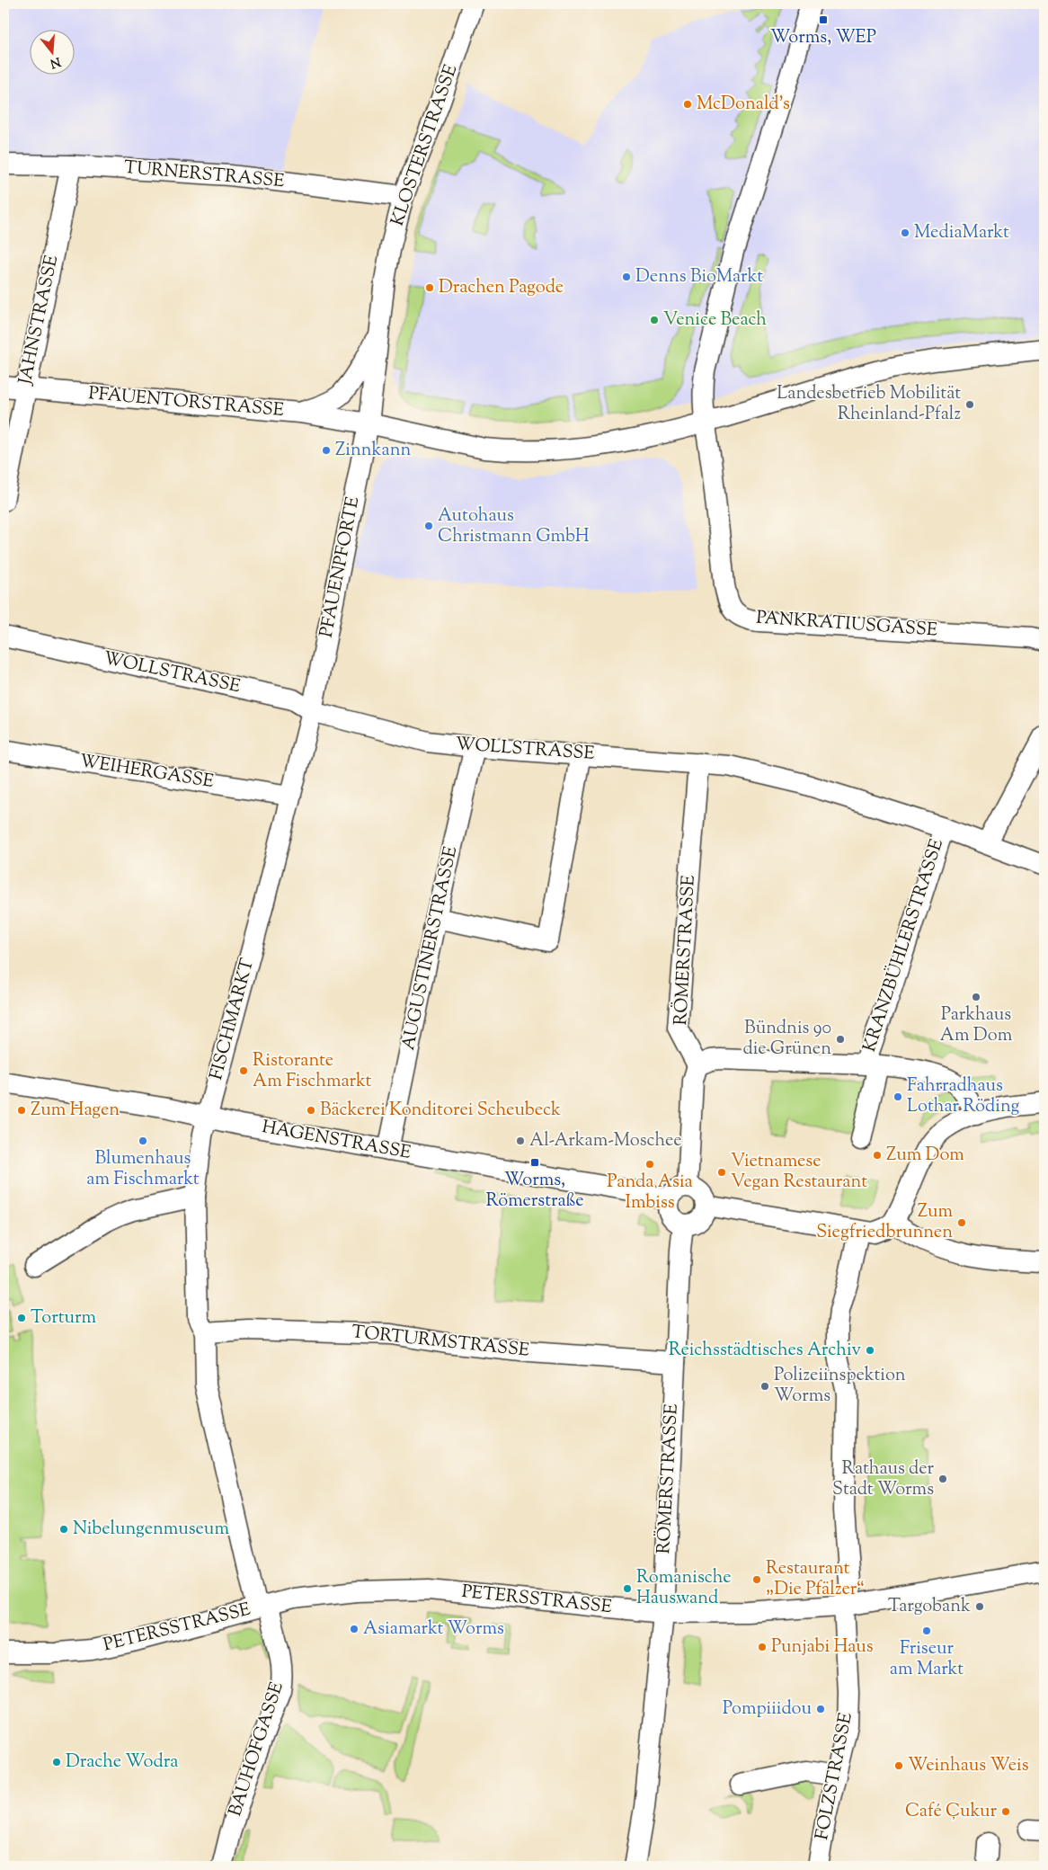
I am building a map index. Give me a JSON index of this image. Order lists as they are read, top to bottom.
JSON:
{
  "streets": {
    "street": [
      "KLOSTERSTRASSE",
      "TURNERSTRASSE",
      "JAHNSTRASSE",
      "PFAUENTORSTRASSE",
      "PFAUENPFORTE",
      "PANKRATIUSGASSE",
      "WOLLSTRASSE",
      "WEIHERGASSE",
      "KRANZBÜHLERSTRASSE",
      "AUGUSTINERSTRASSE",
      "RÖMERSTRASSE",
      "FISCHMARKT",
      "HAGENSTRASSE",
      "TORTURMSTRASSE",
      "PETERSSTRASSE",
      "BAUHOFGASSE",
      "FOLZSTRASSE"
    ]
  },
  "crossings": [
    ["KLOSTERSTRASSE", "TURNERSTRASSE"],
    ["KLOSTERSTRASSE", "PFAUENTORSTRASSE"],
    ["KLOSTERSTRASSE", "PFAUENPFORTE"],
    ["TURNERSTRASSE", "JAHNSTRASSE"],
    ["JAHNSTRASSE", "PFAUENTORSTRASSE"],
    ["PFAUENTORSTRASSE", "PFAUENPFORTE"],
    ["PFAUENTORSTRASSE", "PANKRATIUSGASSE"],
    ["PFAUENPFORTE", "WOLLSTRASSE"],
    ["PFAUENPFORTE", "FISCHMARKT"],
    ["WOLLSTRASSE", "KRANZBÜHLERSTRASSE"],
    ["WOLLSTRASSE", "AUGUSTINERSTRASSE"],
    ["WOLLSTRASSE", "RÖMERSTRASSE"],
    ["WOLLSTRASSE", "FISCHMARKT"],
    ["WEIHERGASSE", "FISCHMARKT"],
    ["AUGUSTINERSTRASSE", "HAGENSTRASSE"],
    ["RÖMERSTRASSE", "HAGENSTRASSE"],
    ["RÖMERSTRASSE", "TORTURMSTRASSE"],
    ["RÖMERSTRASSE", "PETERSSTRASSE"],
    ["FISCHMARKT", "HAGENSTRASSE"],
    ["FISCHMARKT", "TORTURMSTRASSE"],
    ["FISCHMARKT", "BAUHOFGASSE"],
    ["TORTURMSTRASSE", "BAUHOFGASSE"],
    ["PETERSSTRASSE", "BAUHOFGASSE"],
    ["PETERSSTRASSE", "FOLZSTRASSE"]
  ],
  "places": {
    "transit": ["Worms, WEP", "Worms, Römerstraße"],
    "other": [
      "McDonald's",
      "MediaMarkt",
      "Denns BioMarkt",
      "Drachen Pagode",
      "Venice Beach",
      "Landesbetrieb Mobilität Rheinland-Pfalz",
      "Zinnkann",
      "Autohaus Christmann GmbH",
      "Parkhaus Am Dom",
      "Bündnis 90 die Grünen",
      "Ristorante Am Fischmarkt",
      "Fahrradhaus Lothar Röding",
      "Zum Hagen",
      "Bäckerei Konditorei Scheubeck",
      "Blumenhaus am Fischmarkt",
      "Al-Arkam-Moschee",
      "Zum Dom",
      "Panda Asia Imbiss",
      "Vietnamese Vegan Restaurant",
      "Zum Siegfriedbrunnen",
      "Torturm",
      "Reichsstädtisches Archiv",
      "Polizeiinspektion Worms",
      "Rathaus der Stadt Worms",
      "Nibelungenmuseum",
      "Restaurant „Die Pfälzer“",
      "Romanische Hauswand",
      "Targobank",
      "Asiamarkt Worms",
      "Friseur am Markt",
      "Punjabi Haus",
      "Pompiiidou",
      "Drache Wodra",
      "Weinhaus Weis",
      "Café Çukur"
    ]
  },
  "north": "bottom"
}
